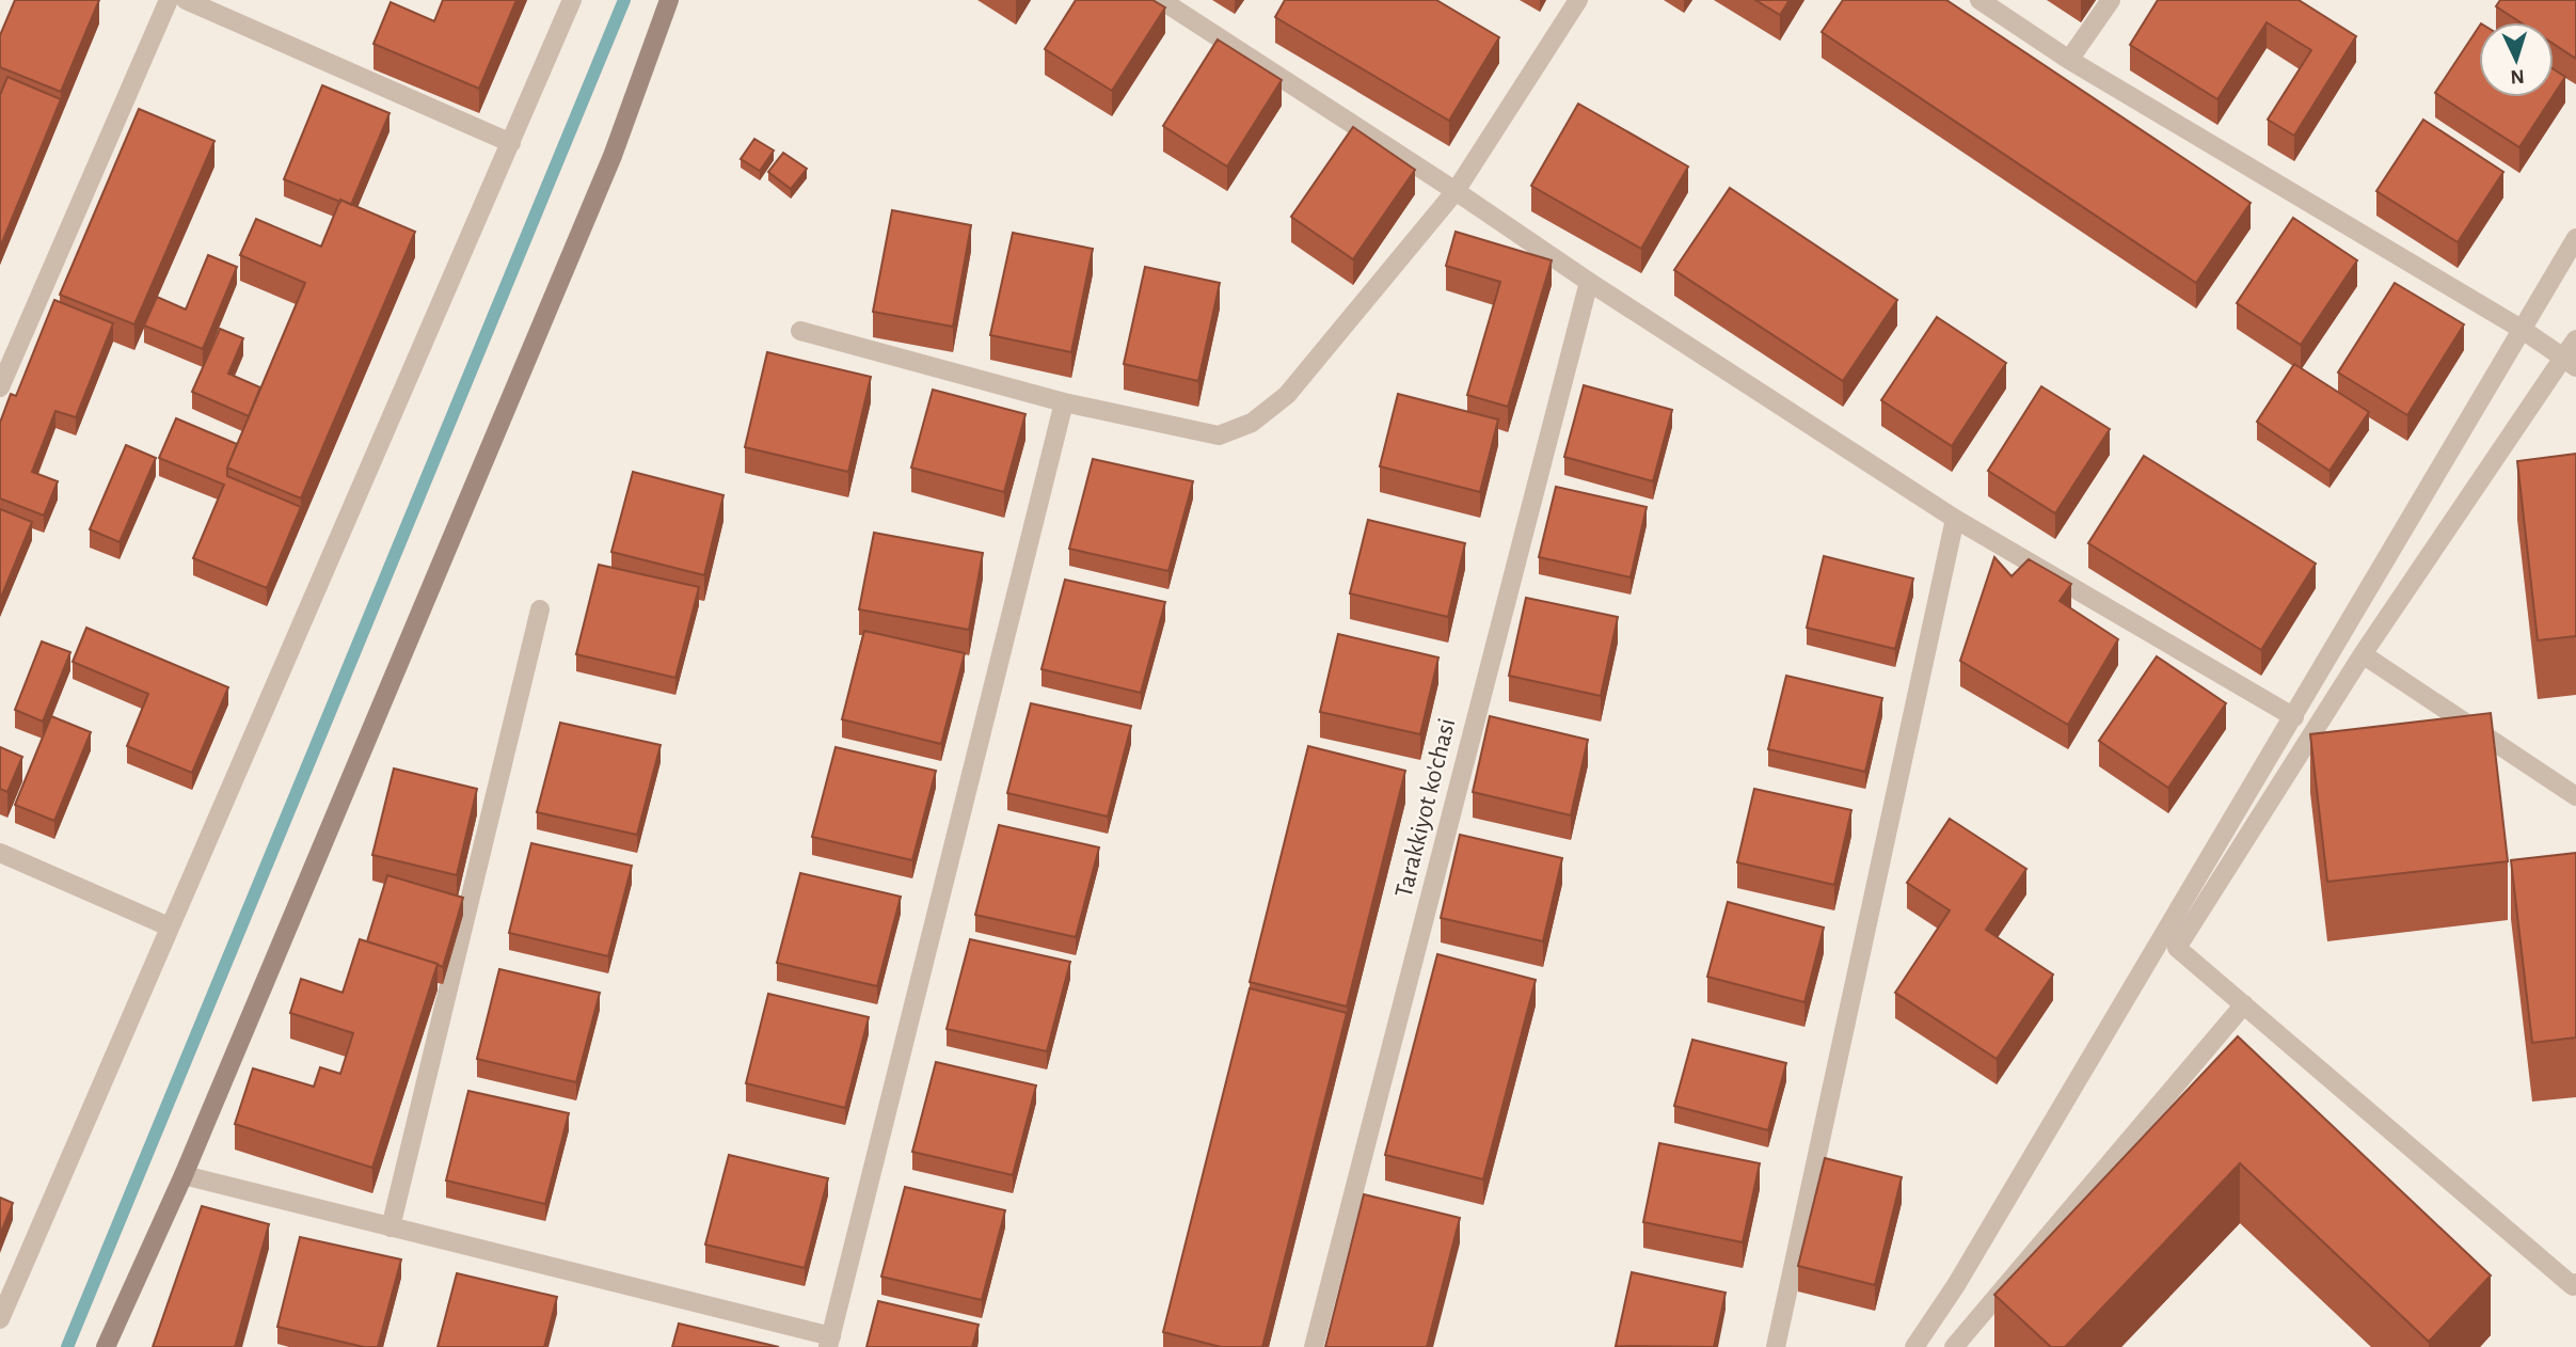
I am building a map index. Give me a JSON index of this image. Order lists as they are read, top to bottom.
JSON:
{
  "streets": {
    "street": ["Tarakkiyot ko'chasi"]
  },
  "north": "bottom"
}
